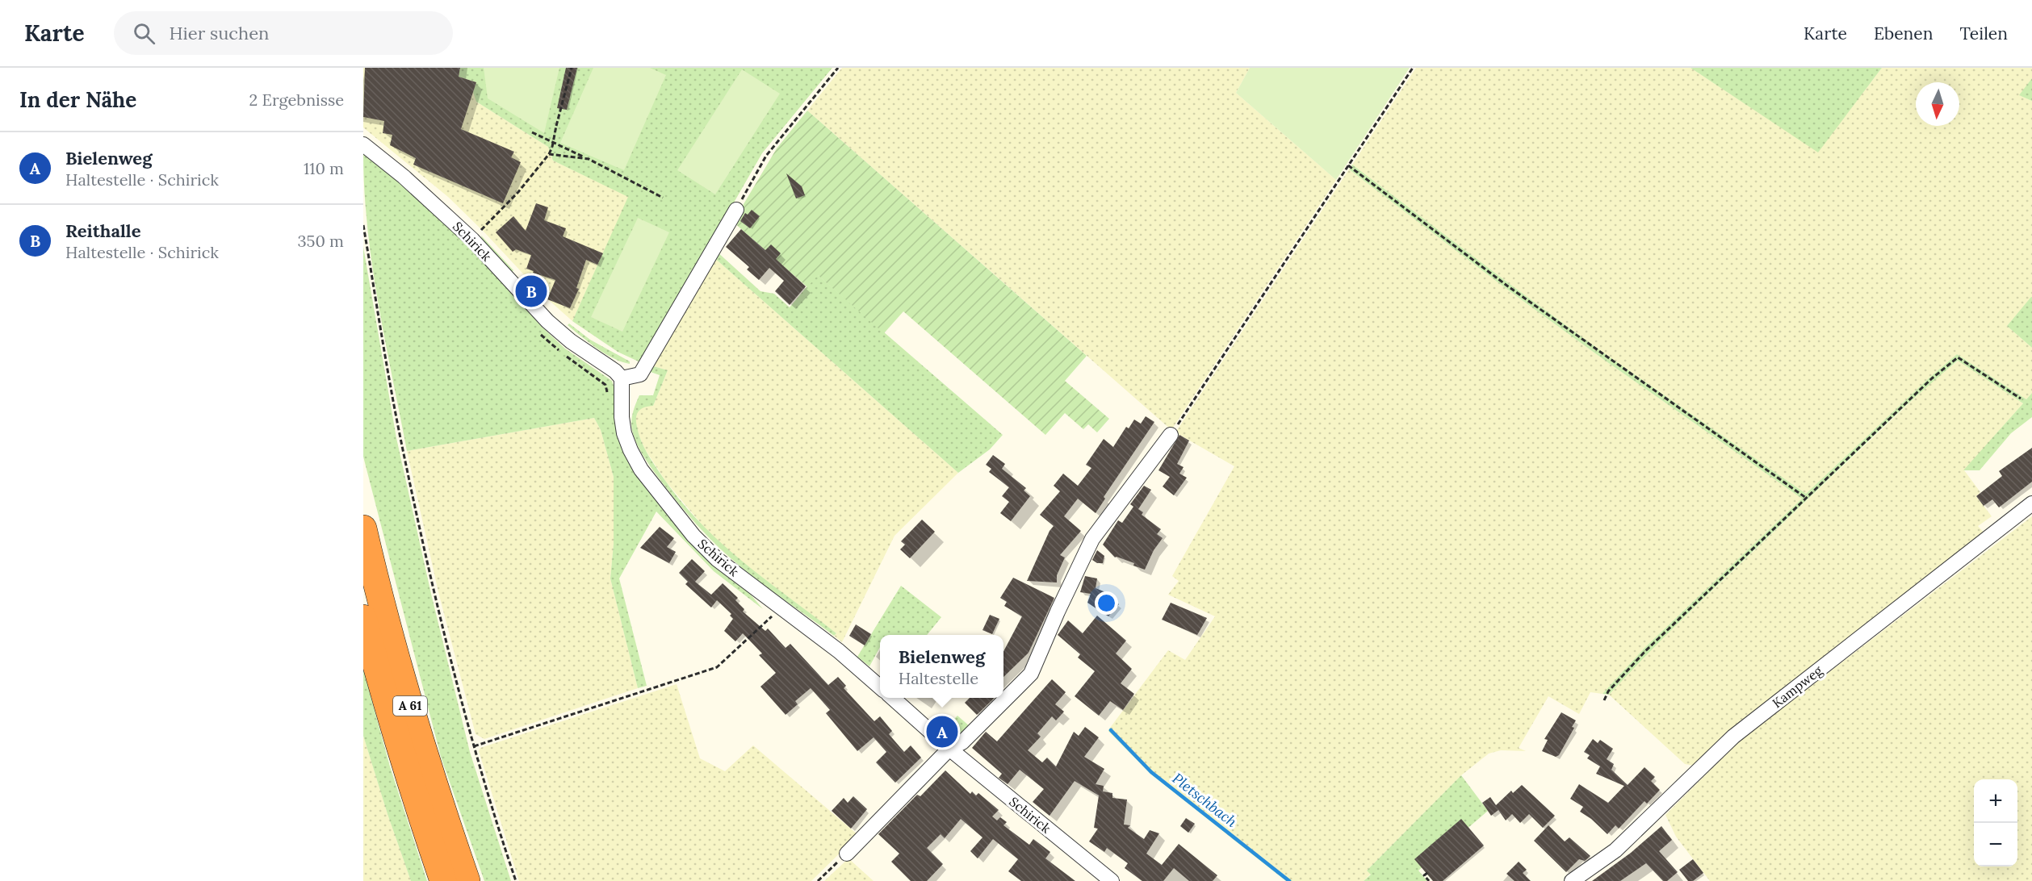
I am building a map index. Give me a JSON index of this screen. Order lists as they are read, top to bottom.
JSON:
{
  "streets": {
    "highway": ["A 61"],
    "street": ["Schirick", "Kampweg"]
  },
  "water": ["Pletschbach"],
  "north": "bottom",
  "page": {
    "header": "Karte",
    "search": "Hier suchen",
    "nav": ["Karte", "Ebenen", "Teilen"],
    "heading": ["In der Nähe", "2 Ergebnisse"],
    "list": [
      {
        "mark": "A",
        "name": "Bielenweg",
        "note": "Haltestelle · Schirick",
        "value": "110 m"
      },
      {
        "mark": "B",
        "name": "Reithalle",
        "note": "Haltestelle · Schirick",
        "value": "350 m"
      }
    ],
    "pins": ["B", "A"],
    "popup": ["Bielenweg", "Haltestelle"],
    "map_buttons": ["+", "−"]
  }
}
